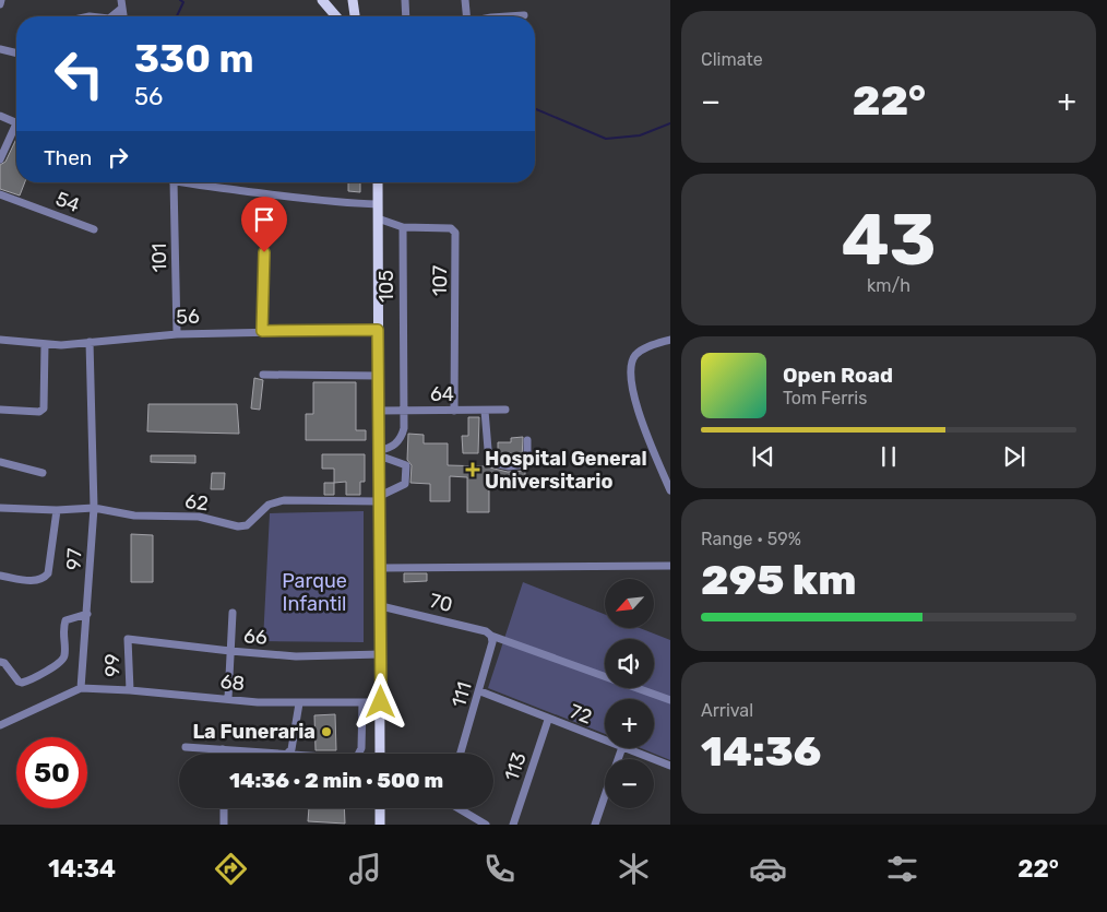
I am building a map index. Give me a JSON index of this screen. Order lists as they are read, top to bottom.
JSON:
{
  "streets": {
    "street": [
      "54",
      "101",
      "107",
      "105",
      "56",
      "64",
      "62",
      "97",
      "70",
      "66",
      "99",
      "68",
      "111",
      "72",
      "113"
    ]
  },
  "crossings": [
    ["101", "56"],
    ["107", "105"],
    ["107", "64"],
    ["105", "64"],
    ["56", "97"],
    ["62", "97"],
    ["97", "68"],
    ["70", "111"],
    ["66", "99"],
    ["99", "68"],
    ["111", "72"],
    ["72", "113"]
  ],
  "parks": ["Parque Infantil"],
  "places": {
    "health": ["Hospital General Universitario"],
    "other": ["La Funeraria"]
  },
  "north": "bottom left",
  "page": {
    "tile": [
      "Climate",
      ["43", "km/h"],
      ["Range · 59%", "295 km"],
      ["Arrival", "14:36"]
    ],
    "turn": ["330 m", "56"],
    "heat": ["−", "22°", "+"],
    "then": "Then",
    "song": ["Open Road", "Tom Ferris"],
    "map_buttons": ["+", "−"],
    "limit": "50",
    "trip": "14:36 · 2 min · 500 m",
    "tabs": ["14:34", "22°"]
  }
}
